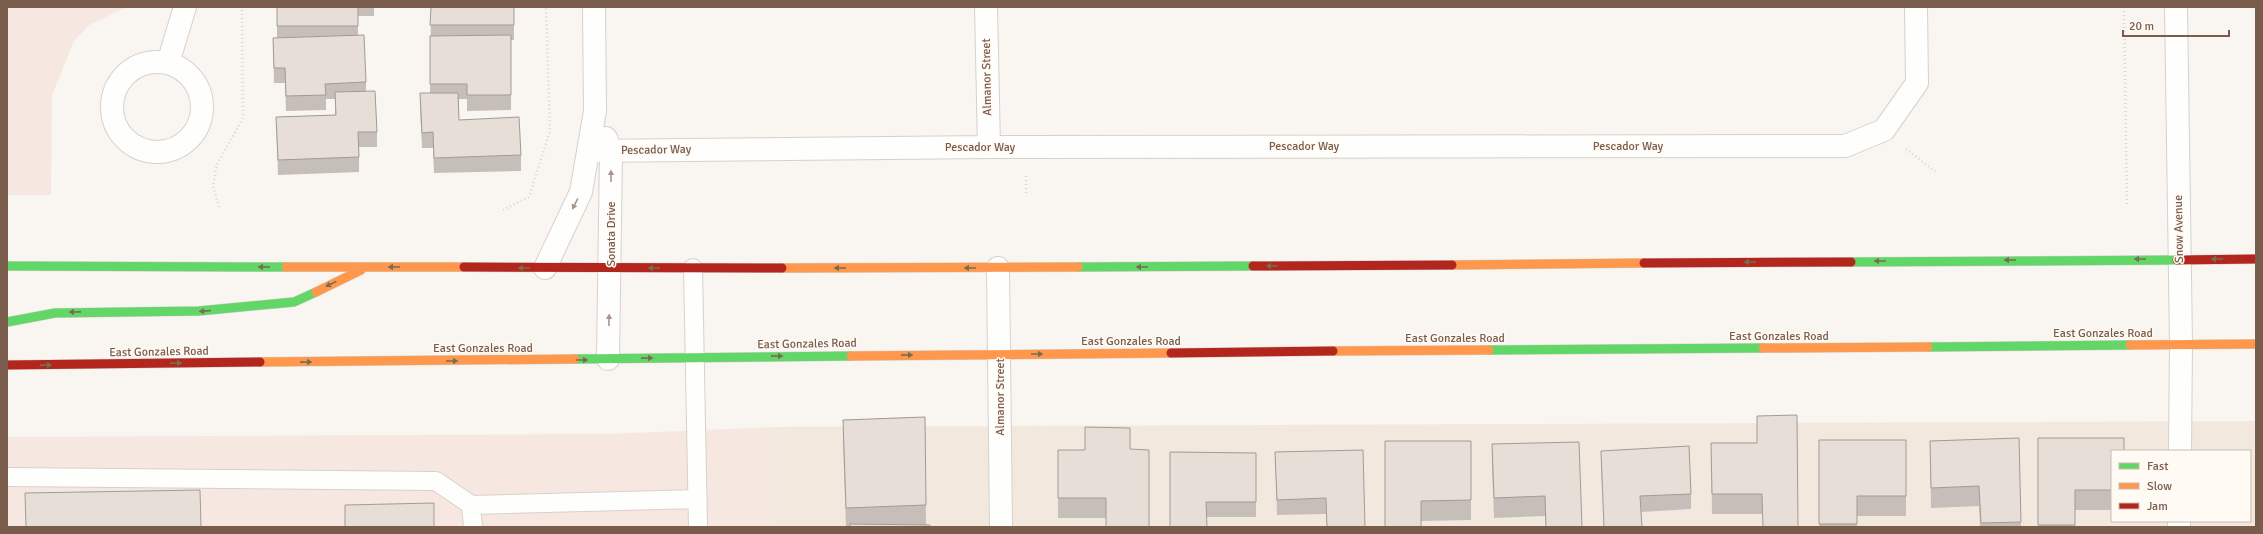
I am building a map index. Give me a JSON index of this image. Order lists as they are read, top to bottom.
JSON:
{
  "streets": {
    "main road": ["East Gonzales Road"],
    "street": [
      "Almanor Street",
      "Pescador Way",
      "Snow Avenue",
      "Sonata Drive"
    ]
  },
  "crossings": [
    ["Almanor Street", "Pescador Way"],
    ["Almanor Street", "East Gonzales Road"],
    ["Pescador Way", "Sonata Drive"],
    ["Snow Avenue", "East Gonzales Road"],
    ["Sonata Drive", "East Gonzales Road"]
  ],
  "one_way": ["East Gonzales Road"],
  "legend": ["Fast", "Slow", "Jam"],
  "scale_bar": "20 m"
}
